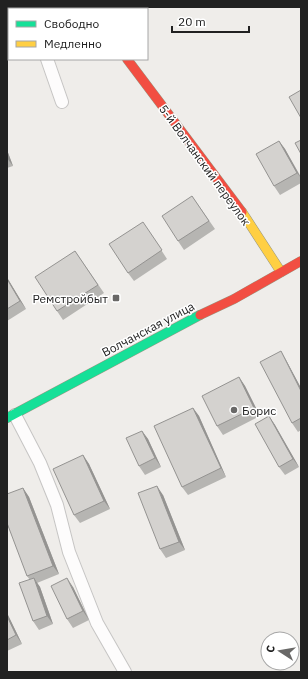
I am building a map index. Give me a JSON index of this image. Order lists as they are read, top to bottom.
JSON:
{
  "streets": {
    "main road": ["5-й Волчанский переулок", "Волчанская улица"]
  },
  "crossings": [
    ["5-й Волчанский переулок", "Волчанская улица"]
  ],
  "places": {
    "transit": ["Ремстройбыт"],
    "other": ["Борис"]
  },
  "legend": ["Свободно", "Медленно"],
  "scale_bar": "20 m",
  "north": "left"
}
